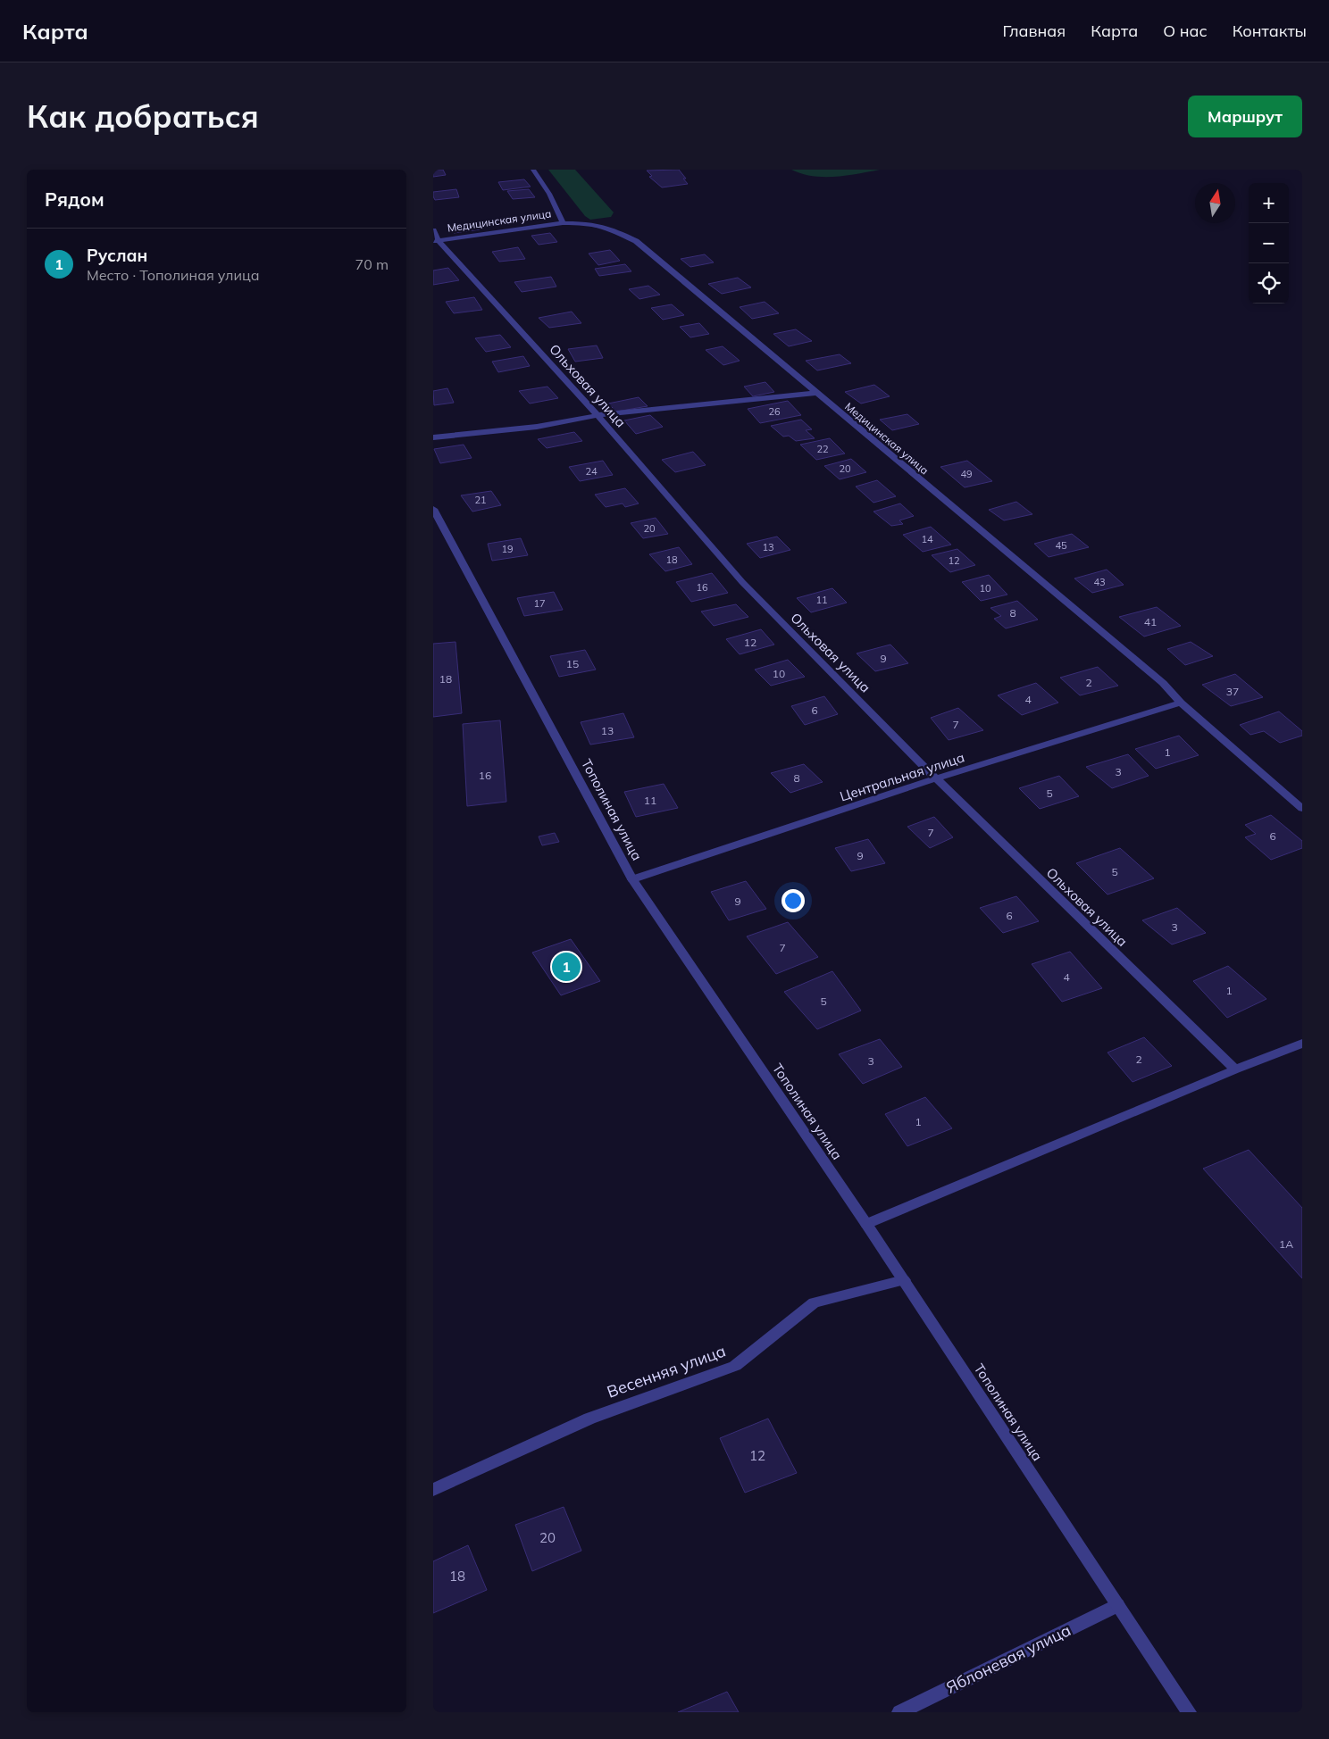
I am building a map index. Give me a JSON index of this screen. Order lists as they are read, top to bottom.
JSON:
{
  "streets": {
    "street": [
      "Медицинская улица",
      "Ольховая улица",
      "Центральная улица",
      "Тополиная улица",
      "Весенняя улица",
      "Яблоневая улица"
    ]
  },
  "crossings": [
    ["Медицинская улица", "Ольховая улица"],
    ["Медицинская улица", "Центральная улица"],
    ["Ольховая улица", "Центральная улица"],
    ["Центральная улица", "Тополиная улица"],
    ["Тополиная улица", "Весенняя улица"],
    ["Тополиная улица", "Яблоневая улица"]
  ],
  "house_numbers": [
    "26",
    "22",
    "20",
    "24",
    "49",
    "21",
    "20",
    "14",
    "45",
    "13",
    "19",
    "18",
    "12",
    "43",
    "16",
    "10",
    "11",
    "17",
    "8",
    "41",
    "12",
    "9",
    "15",
    "10",
    "18",
    "2",
    "37",
    "4",
    "6",
    "7",
    "13",
    "1",
    "3",
    "16",
    "8",
    "5",
    "11",
    "7",
    "6",
    "9",
    "5",
    "9",
    "6",
    "3",
    "7",
    "4",
    "1",
    "5",
    "2",
    "3",
    "1",
    "1А",
    "12",
    "20",
    "18"
  ],
  "north": "top",
  "page": {
    "header": "Карта",
    "nav": [
      "Главная",
      "Карта",
      "О нас",
      "Контакты"
    ],
    "buttons": "Маршрут",
    "title": "Как добраться",
    "heading": "Рядом",
    "map_buttons": ["+", "−"],
    "list": [
      {
        "mark": "1",
        "name": "Руслан",
        "note": "Место · Тополиная улица",
        "value": "70 m"
      }
    ],
    "pins": "1"
  }
}
